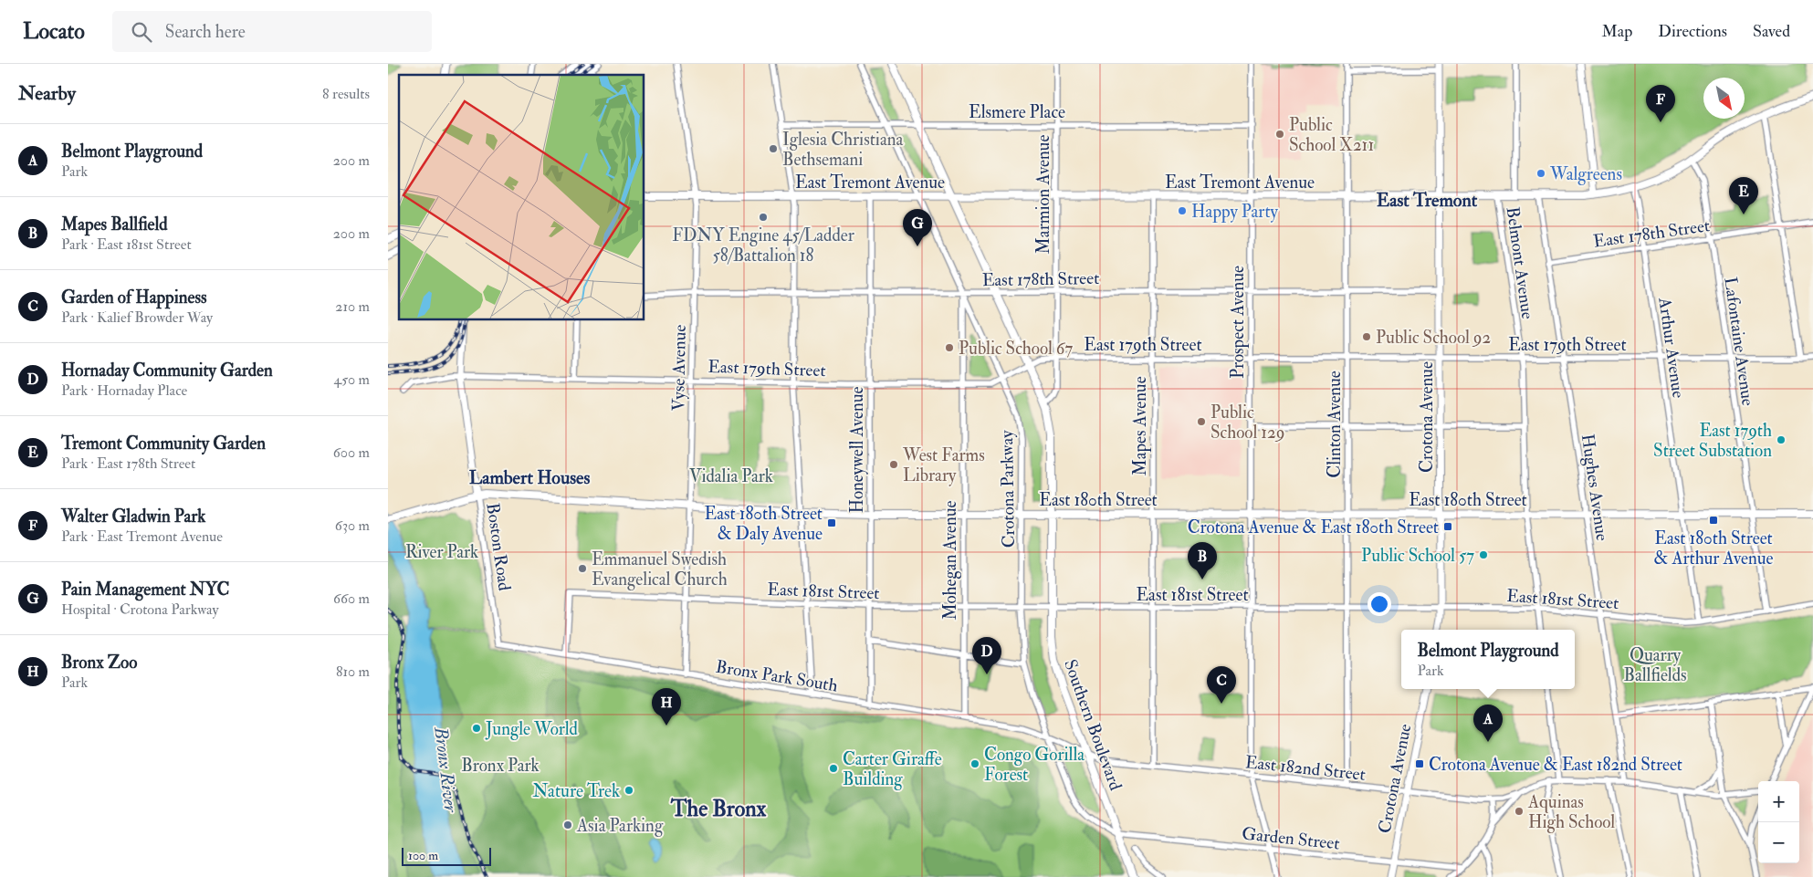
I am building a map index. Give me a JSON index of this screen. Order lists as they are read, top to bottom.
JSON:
{
  "streets": {
    "main road": ["East Tremont Avenue", "East 180th Street", "Southern Boulevard"],
    "street": [
      "Elsmere Place",
      "Marmion Avenue",
      "East 178th Street",
      "Belmont Avenue",
      "Prospect Avenue",
      "Lafontaine Avenue",
      "East 179th Street",
      "Arthur Avenue",
      "Vyse Avenue",
      "Crotona Avenue",
      "Clinton Avenue",
      "Mapes Avenue",
      "Honeywell Avenue",
      "Hughes Avenue",
      "Crotona Parkway",
      "Boston Road",
      "Mohegan Avenue",
      "East 181st Street",
      "Bronx Park South",
      "East 182nd Street",
      "Garden Street"
    ]
  },
  "crossings": [
    ["Elsmere Place", "Marmion Avenue"],
    ["Elsmere Place", "Prospect Avenue"],
    ["Elsmere Place", "Crotona Parkway"],
    ["Elsmere Place", "Southern Boulevard"],
    ["East Tremont Avenue", "Marmion Avenue"],
    ["East Tremont Avenue", "Belmont Avenue"],
    ["East Tremont Avenue", "Prospect Avenue"],
    ["East Tremont Avenue", "Lafontaine Avenue"],
    ["East Tremont Avenue", "Arthur Avenue"],
    ["East Tremont Avenue", "Vyse Avenue"],
    ["East Tremont Avenue", "Crotona Avenue"],
    ["East Tremont Avenue", "Clinton Avenue"],
    ["East Tremont Avenue", "Mapes Avenue"],
    ["East Tremont Avenue", "Honeywell Avenue"],
    ["East Tremont Avenue", "Hughes Avenue"],
    ["East Tremont Avenue", "Crotona Parkway"],
    ["East Tremont Avenue", "Southern Boulevard"],
    ["Marmion Avenue", "East 178th Street"],
    ["Marmion Avenue", "East 179th Street"],
    ["Marmion Avenue", "Southern Boulevard"],
    ["East 178th Street", "Prospect Avenue"],
    ["East 178th Street", "Lafontaine Avenue"],
    ["East 178th Street", "Arthur Avenue"],
    ["East 178th Street", "Vyse Avenue"],
    ["East 178th Street", "Crotona Avenue"],
    ["East 178th Street", "Clinton Avenue"],
    ["East 178th Street", "Mapes Avenue"],
    ["East 178th Street", "Honeywell Avenue"],
    ["East 178th Street", "Hughes Avenue"],
    ["East 178th Street", "Crotona Parkway"],
    ["East 178th Street", "Mohegan Avenue"],
    ["East 178th Street", "Southern Boulevard"],
    ["Belmont Avenue", "East 179th Street"],
    ["Belmont Avenue", "East 180th Street"],
    ["Belmont Avenue", "East 181st Street"],
    ["Prospect Avenue", "East 179th Street"],
    ["Prospect Avenue", "East 180th Street"],
    ["Prospect Avenue", "East 181st Street"],
    ["Prospect Avenue", "East 182nd Street"],
    ["Lafontaine Avenue", "East 179th Street"],
    ["Lafontaine Avenue", "East 180th Street"],
    ["Lafontaine Avenue", "East 181st Street"],
    ["East 179th Street", "Arthur Avenue"],
    ["East 179th Street", "Vyse Avenue"],
    ["East 179th Street", "Crotona Avenue"],
    ["East 179th Street", "Clinton Avenue"],
    ["East 179th Street", "Mapes Avenue"],
    ["East 179th Street", "Honeywell Avenue"],
    ["East 179th Street", "Hughes Avenue"],
    ["East 179th Street", "Crotona Parkway"],
    ["East 179th Street", "Boston Road"],
    ["East 179th Street", "Mohegan Avenue"],
    ["East 179th Street", "Southern Boulevard"],
    ["Arthur Avenue", "East 180th Street"],
    ["Arthur Avenue", "East 181st Street"],
    ["Vyse Avenue", "East 180th Street"],
    ["Vyse Avenue", "East 181st Street"],
    ["Vyse Avenue", "Bronx Park South"],
    ["Crotona Avenue", "East 180th Street"],
    ["Crotona Avenue", "East 181st Street"],
    ["Crotona Avenue", "East 182nd Street"],
    ["Crotona Avenue", "Garden Street"],
    ["Clinton Avenue", "East 180th Street"],
    ["Clinton Avenue", "East 181st Street"],
    ["Clinton Avenue", "East 182nd Street"],
    ["Mapes Avenue", "East 180th Street"],
    ["Mapes Avenue", "East 181st Street"],
    ["Mapes Avenue", "East 182nd Street"],
    ["Honeywell Avenue", "East 180th Street"],
    ["Honeywell Avenue", "East 181st Street"],
    ["Honeywell Avenue", "Bronx Park South"],
    ["Hughes Avenue", "East 180th Street"],
    ["Hughes Avenue", "East 181st Street"],
    ["Hughes Avenue", "East 182nd Street"],
    ["Crotona Parkway", "East 180th Street"],
    ["Crotona Parkway", "Mohegan Avenue"],
    ["Crotona Parkway", "East 181st Street"],
    ["Crotona Parkway", "Bronx Park South"],
    ["Crotona Parkway", "Southern Boulevard"],
    ["Crotona Parkway", "Garden Street"],
    ["East 180th Street", "Boston Road"],
    ["East 180th Street", "Mohegan Avenue"],
    ["East 180th Street", "Southern Boulevard"],
    ["Boston Road", "Bronx Park South"],
    ["Mohegan Avenue", "East 181st Street"],
    ["Mohegan Avenue", "Bronx Park South"],
    ["East 181st Street", "Bronx Park South"],
    ["East 181st Street", "Southern Boulevard"],
    ["Bronx Park South", "Southern Boulevard"],
    ["Bronx Park South", "East 182nd Street"],
    ["Southern Boulevard", "East 182nd Street"],
    ["Southern Boulevard", "Garden Street"]
  ],
  "districts": ["East Tremont", "Lambert Houses", "The Bronx"],
  "water": ["Bronx River"],
  "parks": [
    "Vidalia Park",
    "River Park",
    "Quarry Ballfields",
    "Bronx Park"
  ],
  "places": {
    "other": [
      "Public School X211",
      "Iglesia Christiana Bethsemani",
      "Walgreens",
      "Happy Party",
      "FDNY Engine 45/Ladder 58/Battalion 18",
      "Public School 92",
      "Public School 67",
      "Public School 129",
      "East 179th Street Substation",
      "West Farms Library",
      "Public School 57",
      "Emmanuel Swedish Evangelical Church",
      "Jungle World",
      "Congo Gorilla Forest",
      "Carter Giraffe Building",
      "Nature Trek",
      "Aquinas High School",
      "Asia Parking"
    ],
    "transit": [
      "East 180th Street & Arthur Avenue",
      "East 180th Street & Daly Avenue",
      "Crotona Avenue & East 180th Street",
      "Crotona Avenue & East 182nd Street"
    ]
  },
  "scale_bar": "100 m",
  "north": "bottom right",
  "page": {
    "header": "Locato",
    "search": "Search here",
    "nav": ["Map", "Directions", "Saved"],
    "heading": ["Nearby", "8 results"],
    "pins": [
      "F",
      "E",
      "G",
      "B",
      "D",
      "C",
      "H",
      "A"
    ],
    "list": [
      {
        "mark": "A",
        "name": "Belmont Playground",
        "note": "Park",
        "value": "200 m"
      },
      {
        "mark": "B",
        "name": "Mapes Ballfield",
        "note": "Park · East 181st Street",
        "value": "200 m"
      },
      {
        "mark": "C",
        "name": "Garden of Happiness",
        "note": "Park · Kalief Browder Way",
        "value": "210 m"
      },
      {
        "mark": "D",
        "name": "Hornaday Community Garden",
        "note": "Park · Hornaday Place",
        "value": "450 m"
      },
      {
        "mark": "E",
        "name": "Tremont Community Garden",
        "note": "Park · East 178th Street",
        "value": "600 m"
      },
      {
        "mark": "F",
        "name": "Walter Gladwin Park",
        "note": "Park · East Tremont Avenue",
        "value": "630 m"
      },
      {
        "mark": "G",
        "name": "Pain Management NYC",
        "note": "Hospital · Crotona Parkway",
        "value": "660 m"
      },
      {
        "mark": "H",
        "name": "Bronx Zoo",
        "note": "Park",
        "value": "810 m"
      }
    ],
    "popup": ["Belmont Playground", "Park"],
    "map_buttons": ["+", "−"],
    "scale": "100 m"
  }
}
